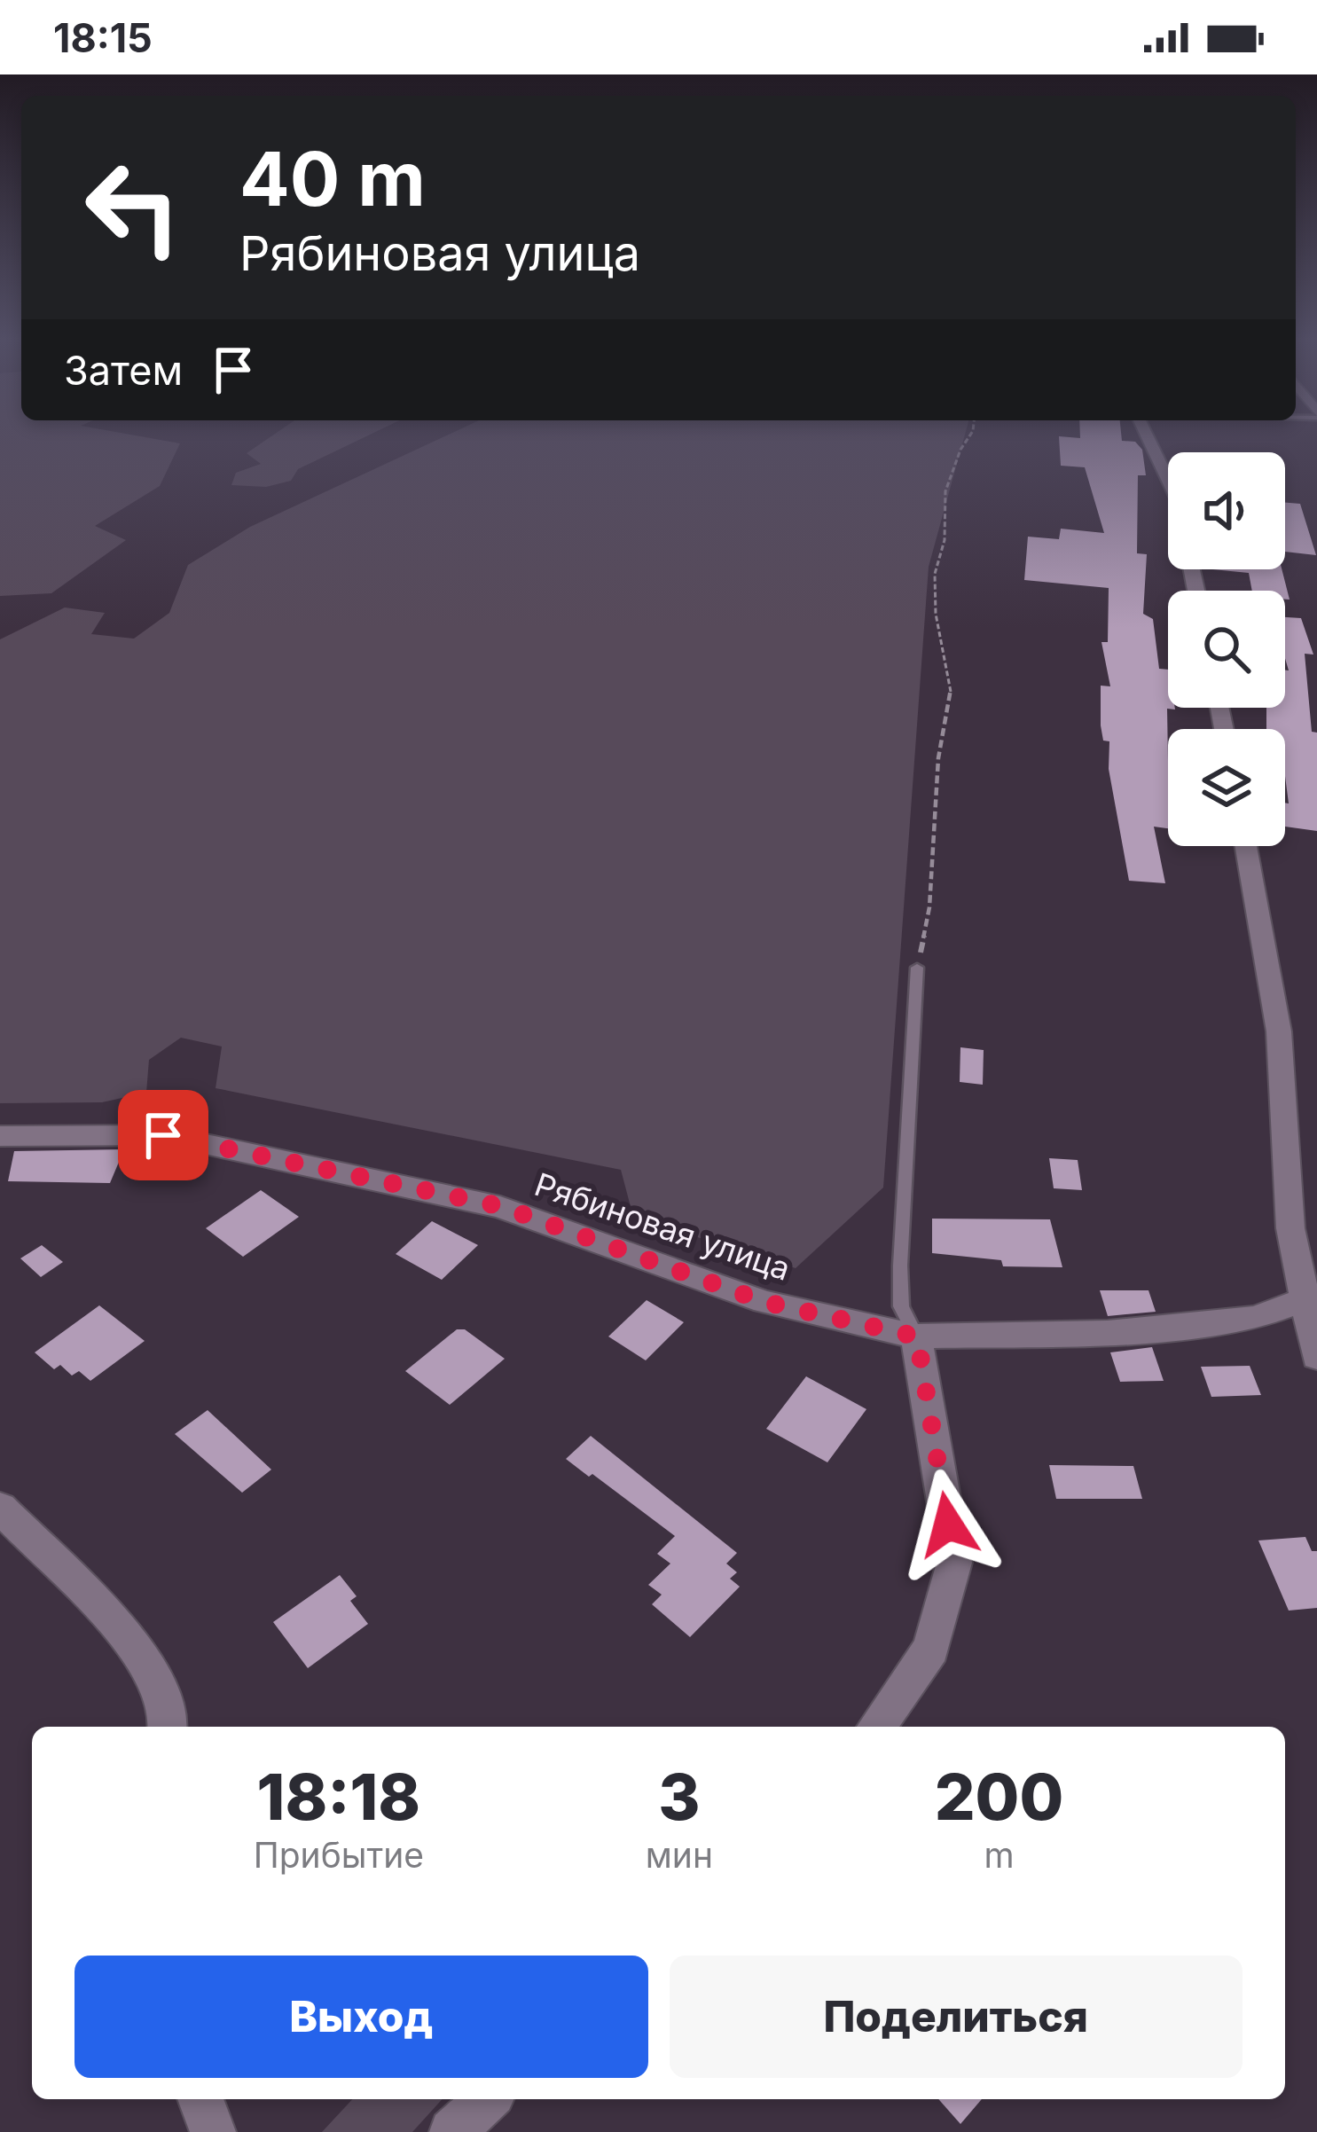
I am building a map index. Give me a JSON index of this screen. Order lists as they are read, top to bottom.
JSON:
{
  "streets": {
    "street": ["Рябиновая улица"]
  },
  "page": {
    "status": "18:15",
    "turn": ["40 m", "Рябиновая улица"],
    "then": "Затем",
    "eta": [
      "18:18",
      "Прибытие",
      "3",
      "мин",
      "200",
      "m"
    ],
    "buttons": ["Выход", "Поделиться"]
  }
}
